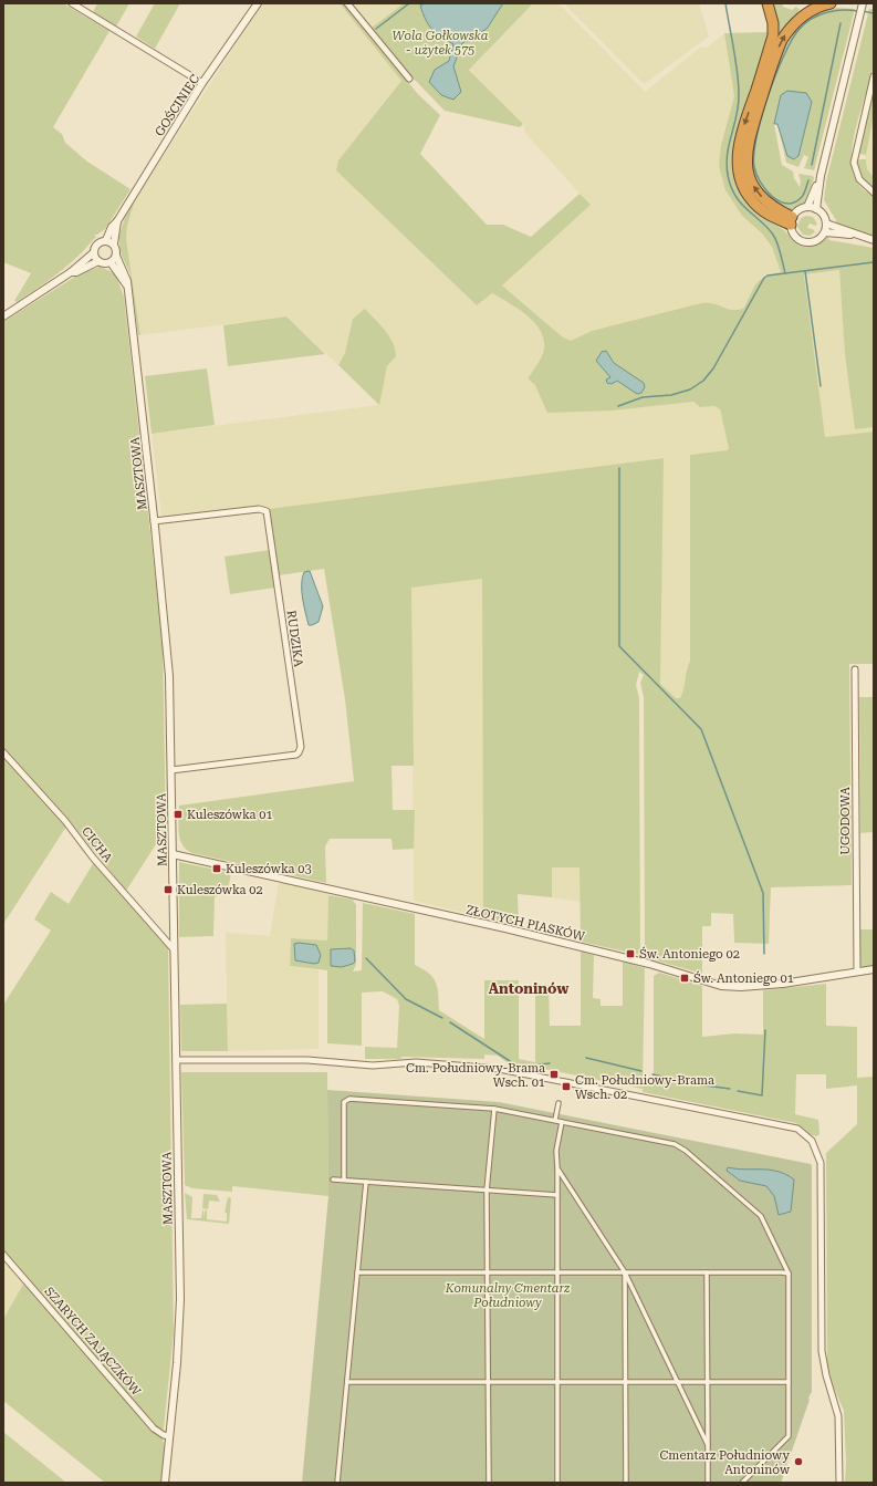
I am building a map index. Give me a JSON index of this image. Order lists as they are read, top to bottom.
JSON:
{
  "streets": {
    "street": [
      "GOŚCINIEC",
      "MASZTOWA",
      "RUDZIKA",
      "UGODOWA",
      "CICHA",
      "ZŁOTYCH PIASKÓW",
      "SZARYCH ZAJĄCZKÓW"
    ]
  },
  "crossings": [
    ["GOŚCINIEC", "MASZTOWA"],
    ["MASZTOWA", "RUDZIKA"],
    ["MASZTOWA", "CICHA"],
    ["MASZTOWA", "ZŁOTYCH PIASKÓW"],
    ["MASZTOWA", "SZARYCH ZAJĄCZKÓW"],
    ["UGODOWA", "ZŁOTYCH PIASKÓW"]
  ],
  "districts": ["Antoninów"],
  "parks": ["Wola Gołkowska - użytek 575", "Komunalny Cmentarz Południowy"],
  "places": {
    "transit": [
      "Kuleszówka 01",
      "Kuleszówka 03",
      "Kuleszówka 02",
      "Św. Antoniego 02",
      "Św. Antoniego 01",
      "Cm. Południowy-Brama Wsch. 01",
      "Cm. Południowy-Brama Wsch. 02"
    ],
    "other": ["Cmentarz Południowy Antoninów"]
  }
}
